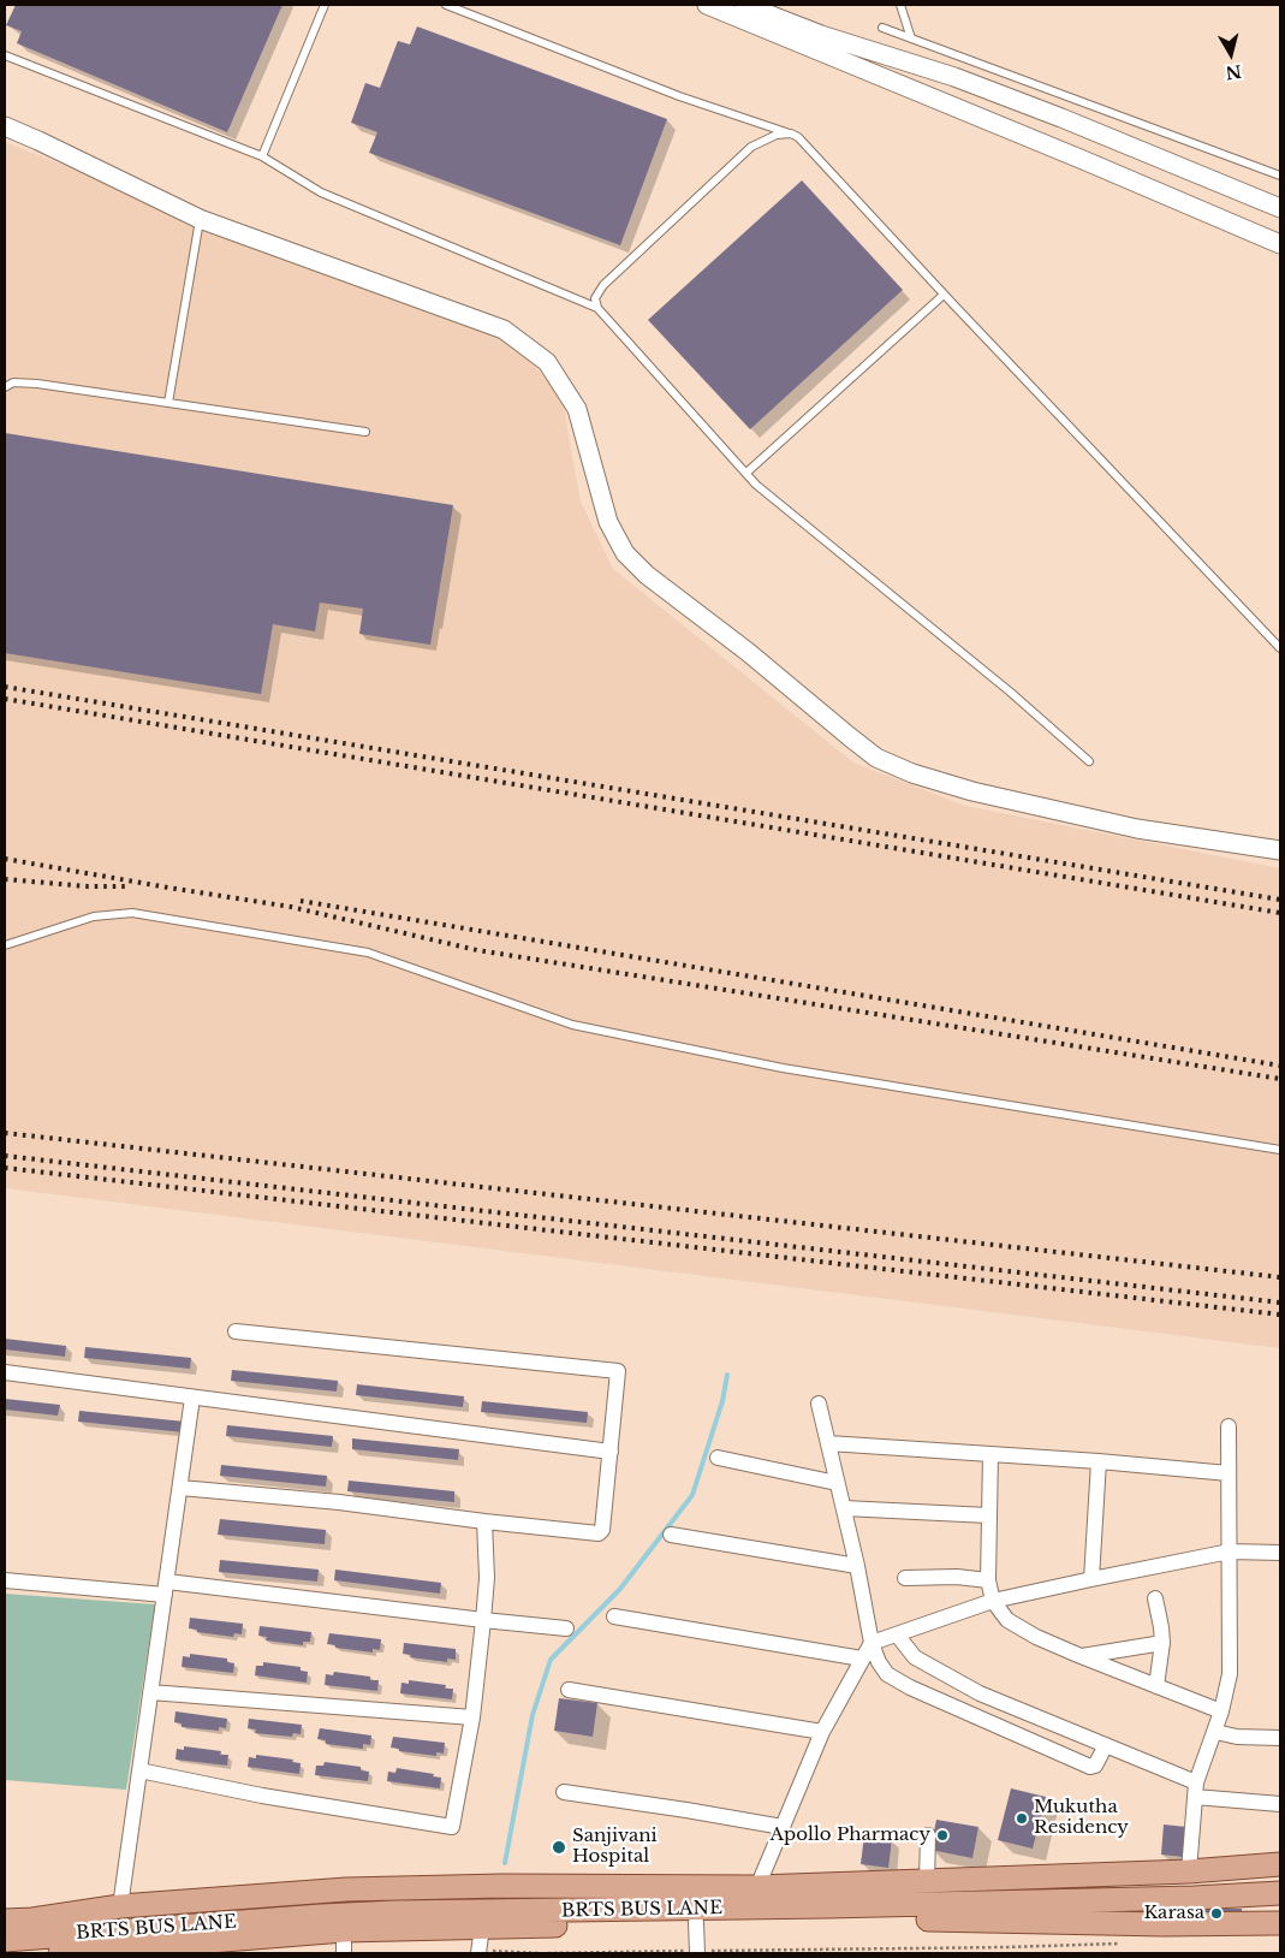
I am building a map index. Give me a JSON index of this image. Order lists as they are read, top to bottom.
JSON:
{
  "streets": {
    "main road": ["BRTS BUS LANE"]
  },
  "places": [
    "Mukutha Residency",
    "Apollo Pharmacy",
    "Sanjivani Hospital",
    "Karasa"
  ],
  "north": "bottom"
}
